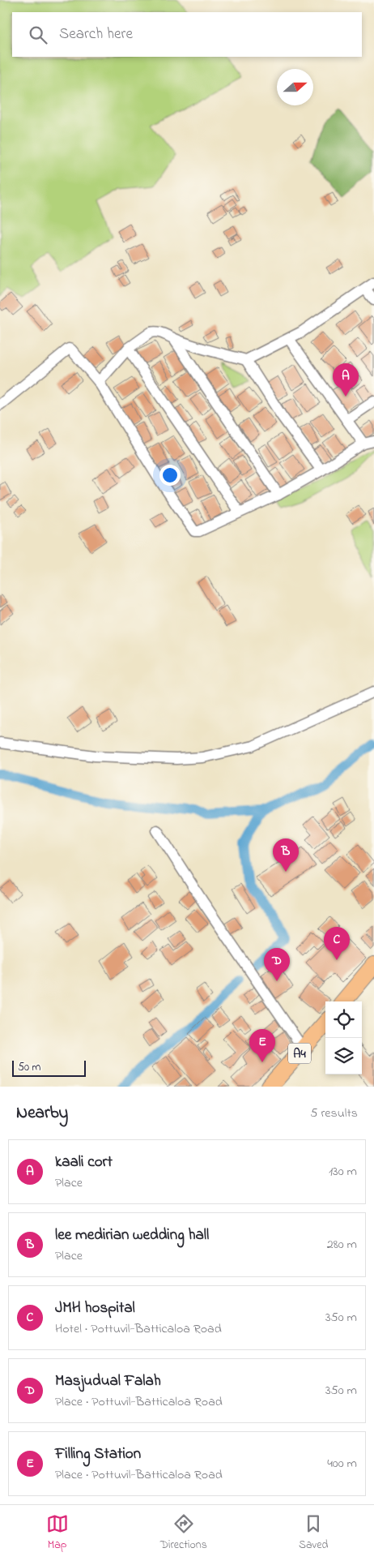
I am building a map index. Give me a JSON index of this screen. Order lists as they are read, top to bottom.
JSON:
{
  "streets": {
    "highway": ["A4"]
  },
  "scale_bar": "50 m",
  "north": "right",
  "page": {
    "search": "Search here",
    "pins": [
      "A",
      "B",
      "C",
      "D",
      "E"
    ],
    "scale": "50 m",
    "heading": ["Nearby", "5 results"],
    "list": [
      {
        "mark": "A",
        "name": "kaali cort",
        "note": "Place",
        "value": "130 m"
      },
      {
        "mark": "B",
        "name": "lee medirian wedding hall",
        "note": "Place",
        "value": "280 m"
      },
      {
        "mark": "C",
        "name": "JMH hospital",
        "note": "Hotel · Pottuvil-Batticaloa Road",
        "value": "350 m"
      },
      {
        "mark": "D",
        "name": "Masjudual Falah",
        "note": "Place · Pottuvil-Batticaloa Road",
        "value": "350 m"
      },
      {
        "mark": "E",
        "name": "Filling Station",
        "note": "Place · Pottuvil-Batticaloa Road",
        "value": "400 m"
      }
    ],
    "nav": ["Map", "Directions", "Saved"]
  }
}
